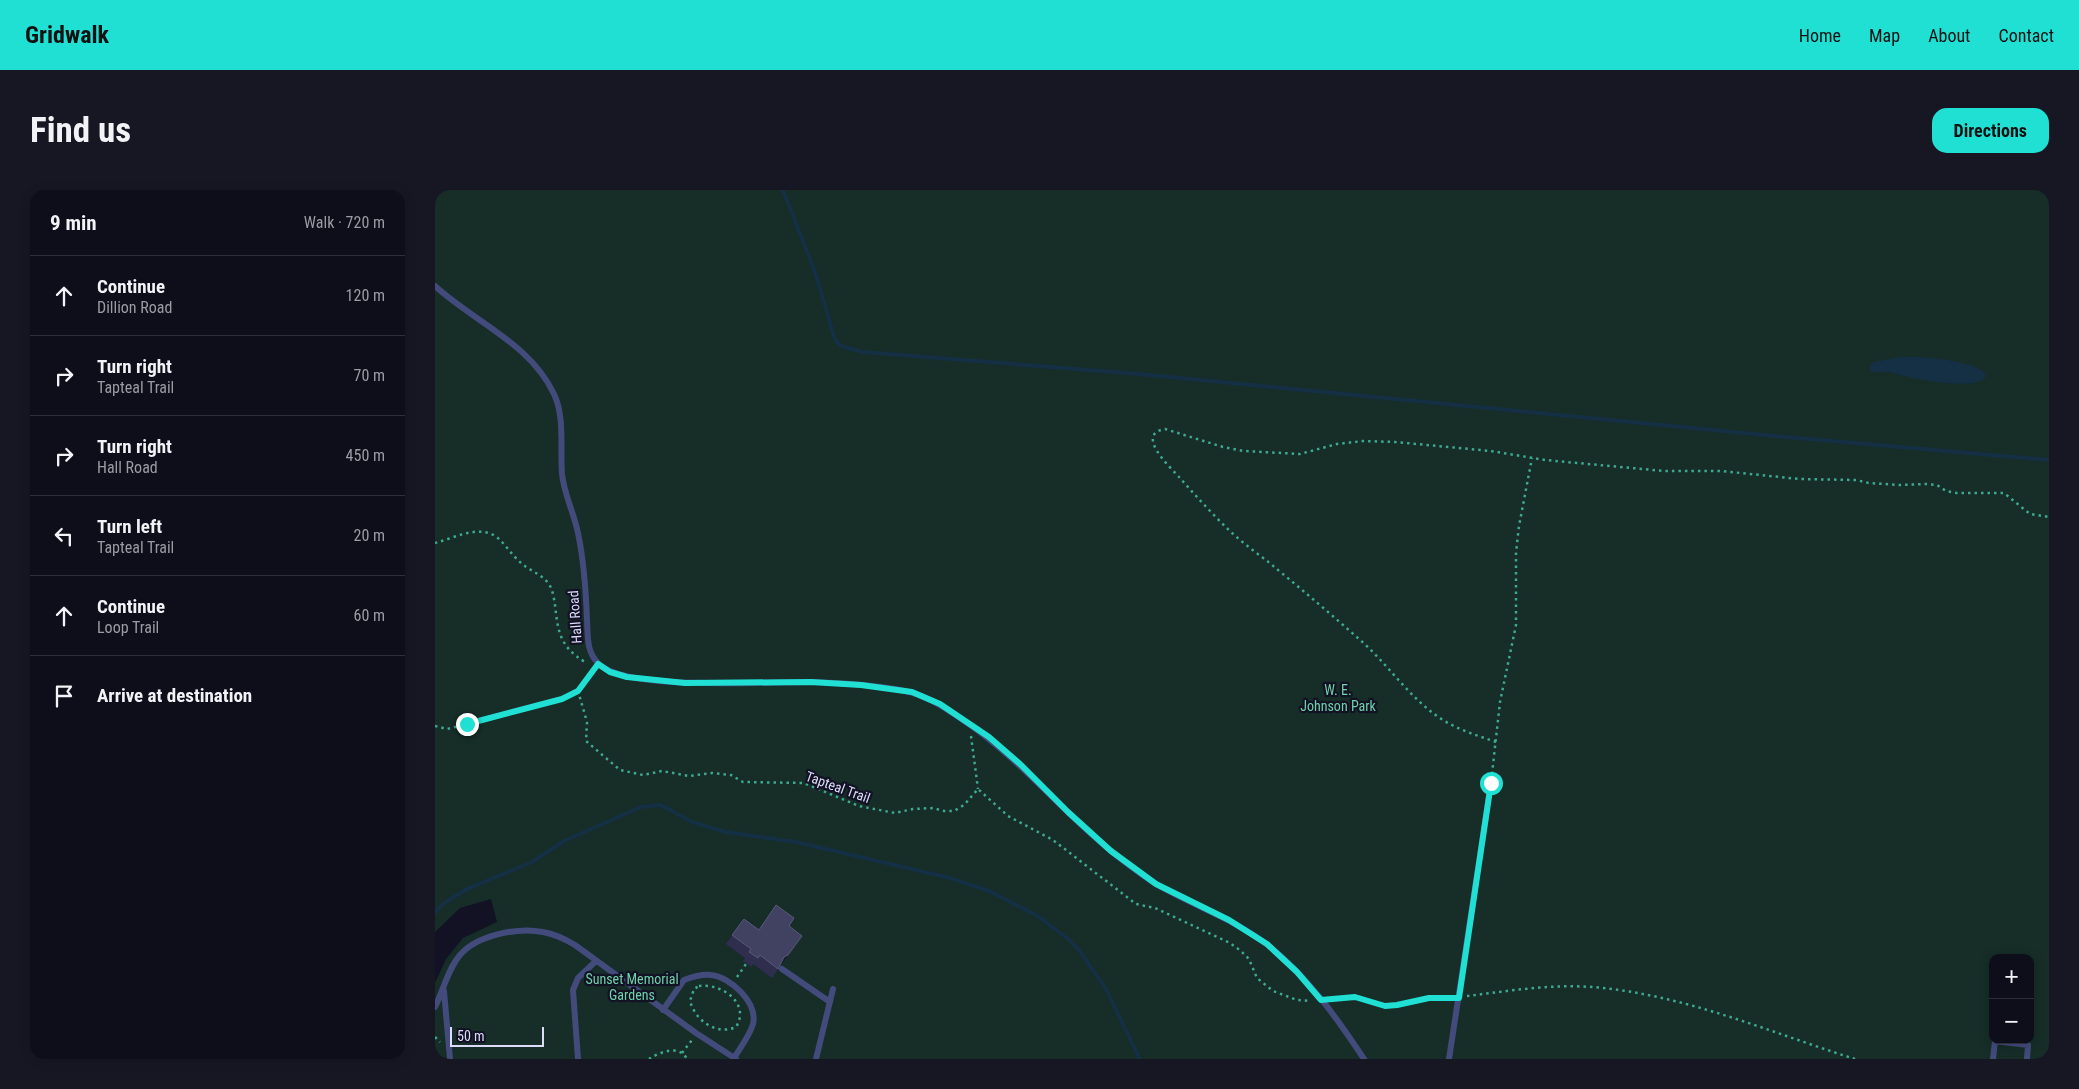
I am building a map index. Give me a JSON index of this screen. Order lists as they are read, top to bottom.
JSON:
{
  "streets": {
    "lane": ["Hall Road"],
    "path": ["Tapteal Trail"]
  },
  "parks": ["W. E. Johnson Park", "Sunset Memorial Gardens"],
  "scale_bar": "50 m",
  "page": {
    "header": "Gridwalk",
    "nav": [
      "Home",
      "Map",
      "About",
      "Contact"
    ],
    "buttons": "Directions",
    "title": "Find us",
    "heading": ["9 min", "Walk · 720 m"],
    "list": [
      ["Continue", "Dillion Road", "120 m"],
      ["Turn right", "Tapteal Trail", "70 m"],
      ["Turn right", "Hall Road", "450 m"],
      ["Turn left", "Tapteal Trail", "20 m"],
      ["Continue", "Loop Trail", "60 m"],
      "Arrive at destination"
    ],
    "map_buttons": ["+", "−"],
    "scale": "50 m"
  }
}
